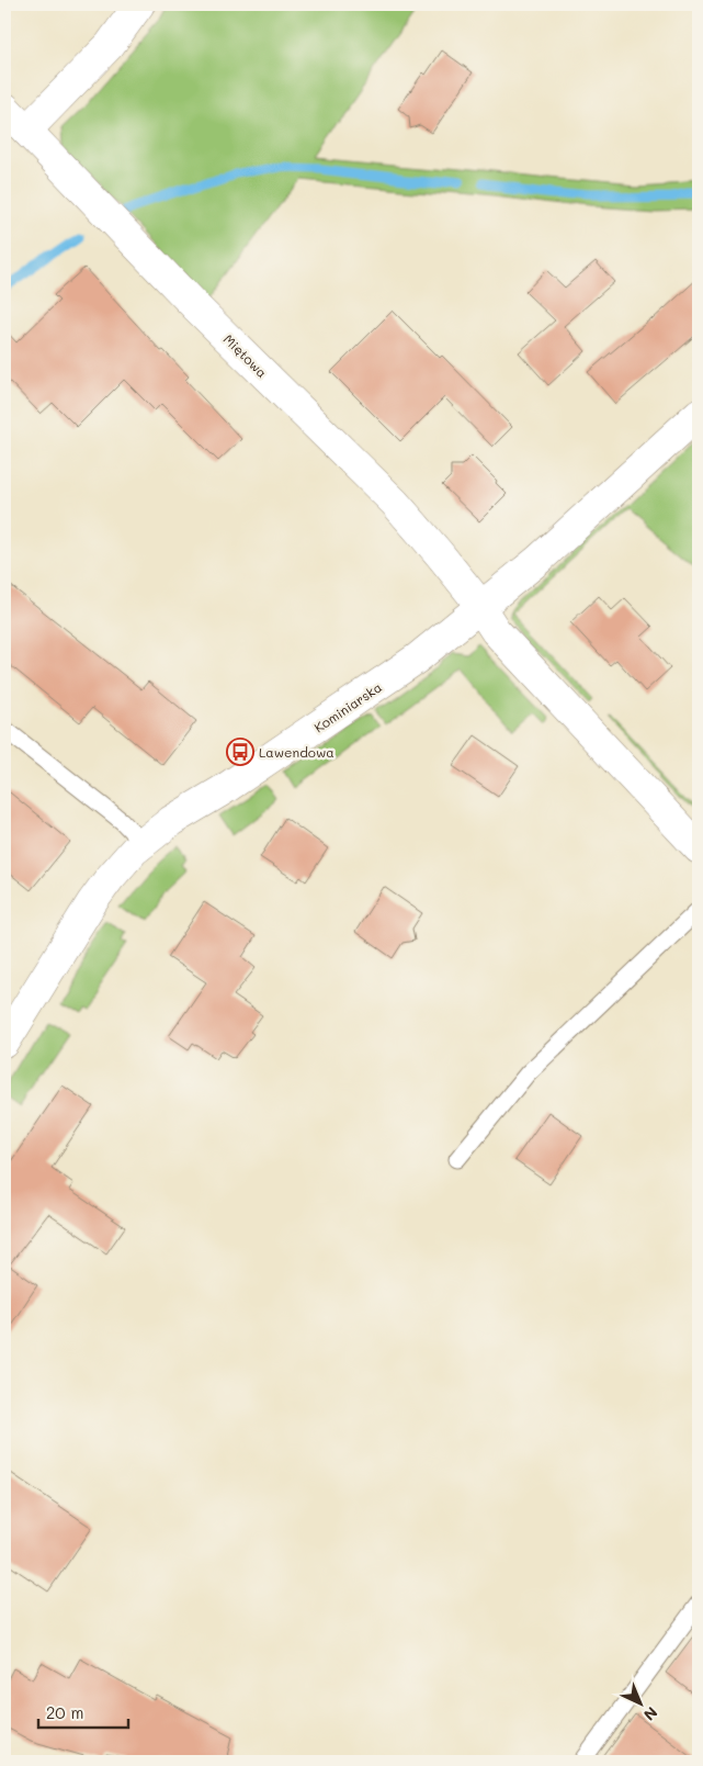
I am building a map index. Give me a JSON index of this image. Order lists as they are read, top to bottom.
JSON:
{
  "streets": {
    "street": ["Miętowa", "Kominiarska"]
  },
  "crossings": [
    ["Miętowa", "Kominiarska"]
  ],
  "places": {
    "bus stop": ["Lawendowa"]
  },
  "scale_bar": "20 m",
  "north": "bottom right"
}
